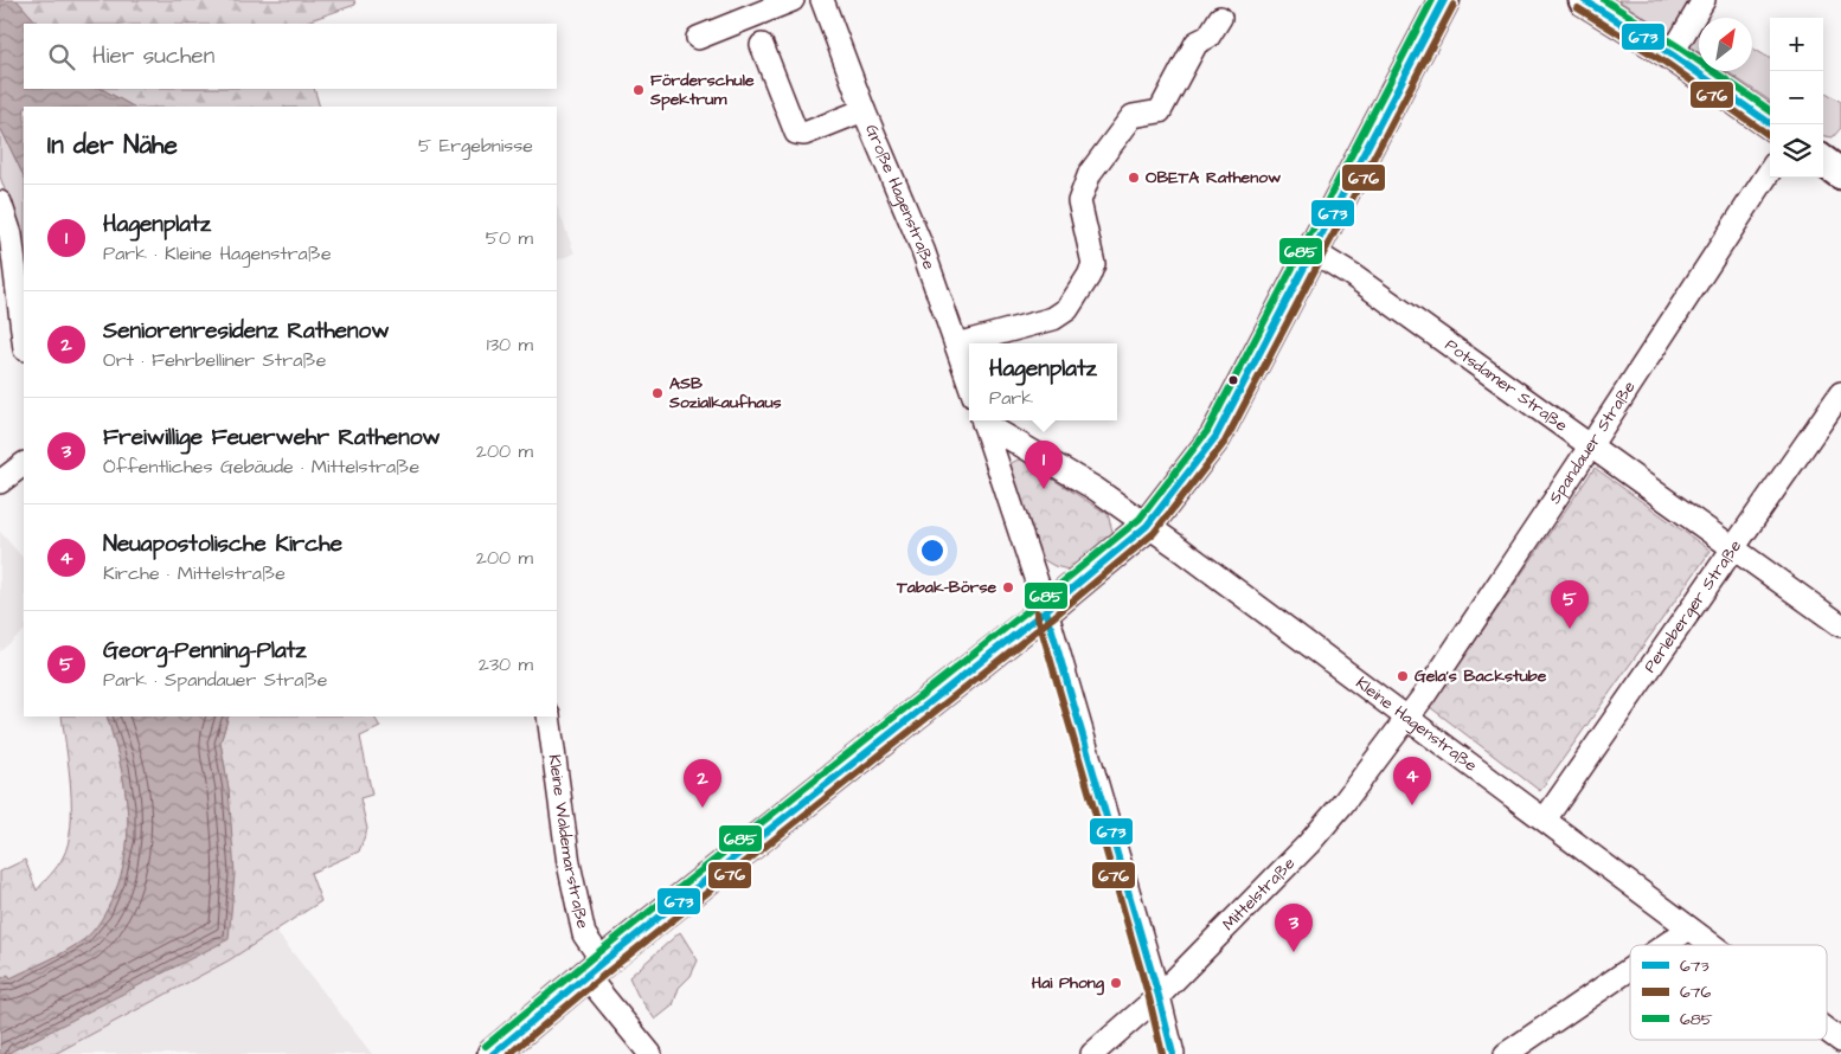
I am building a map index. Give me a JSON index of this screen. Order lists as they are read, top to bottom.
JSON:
{
  "streets": {
    "street": [
      "Große Hagenstraße",
      "Potsdamer Straße",
      "Spandauer Straße",
      "Perleberger Straße",
      "Kleine Hagenstraße",
      "Kleine Waldemarstraße",
      "Mittelstraße"
    ]
  },
  "crossings": [
    ["Potsdamer Straße", "Spandauer Straße"],
    ["Potsdamer Straße", "Perleberger Straße"],
    ["Spandauer Straße", "Kleine Hagenstraße"],
    ["Spandauer Straße", "Mittelstraße"],
    ["Perleberger Straße", "Kleine Hagenstraße"],
    ["Kleine Hagenstraße", "Mittelstraße"]
  ],
  "places": [
    "Förderschule Spektrum",
    "OBETA Rathenow",
    "ASB Sozialkaufhaus",
    "Tabak-Börse",
    "Gela's Backstube",
    "Hai Phong"
  ],
  "lines": ["transit line 673", "transit line 685", "transit line 676"],
  "legend": ["673", "676", "685"],
  "north": "top right",
  "page": {
    "map_buttons": ["+", "−"],
    "search": "Hier suchen",
    "heading": ["In der Nähe", "5 Ergebnisse"],
    "list": [
      {
        "mark": "1",
        "name": "Hagenplatz",
        "note": "Park · Kleine Hagenstraße",
        "value": "50 m"
      },
      {
        "mark": "2",
        "name": "Seniorenresidenz Rathenow",
        "note": "Ort · Fehrbelliner Straße",
        "value": "130 m"
      },
      {
        "mark": "3",
        "name": "Freiwillige Feuerwehr Rathenow",
        "note": "Öffentliches Gebäude · Mittelstraße",
        "value": "200 m"
      },
      {
        "mark": "4",
        "name": "Neuapostolische Kirche",
        "note": "Kirche · Mittelstraße",
        "value": "200 m"
      },
      {
        "mark": "5",
        "name": "Georg-Penning-Platz",
        "note": "Park · Spandauer Straße",
        "value": "230 m"
      }
    ],
    "popup": ["Hagenplatz", "Park"],
    "pins": [
      "1",
      "5",
      "4",
      "2",
      "3"
    ]
  }
}
